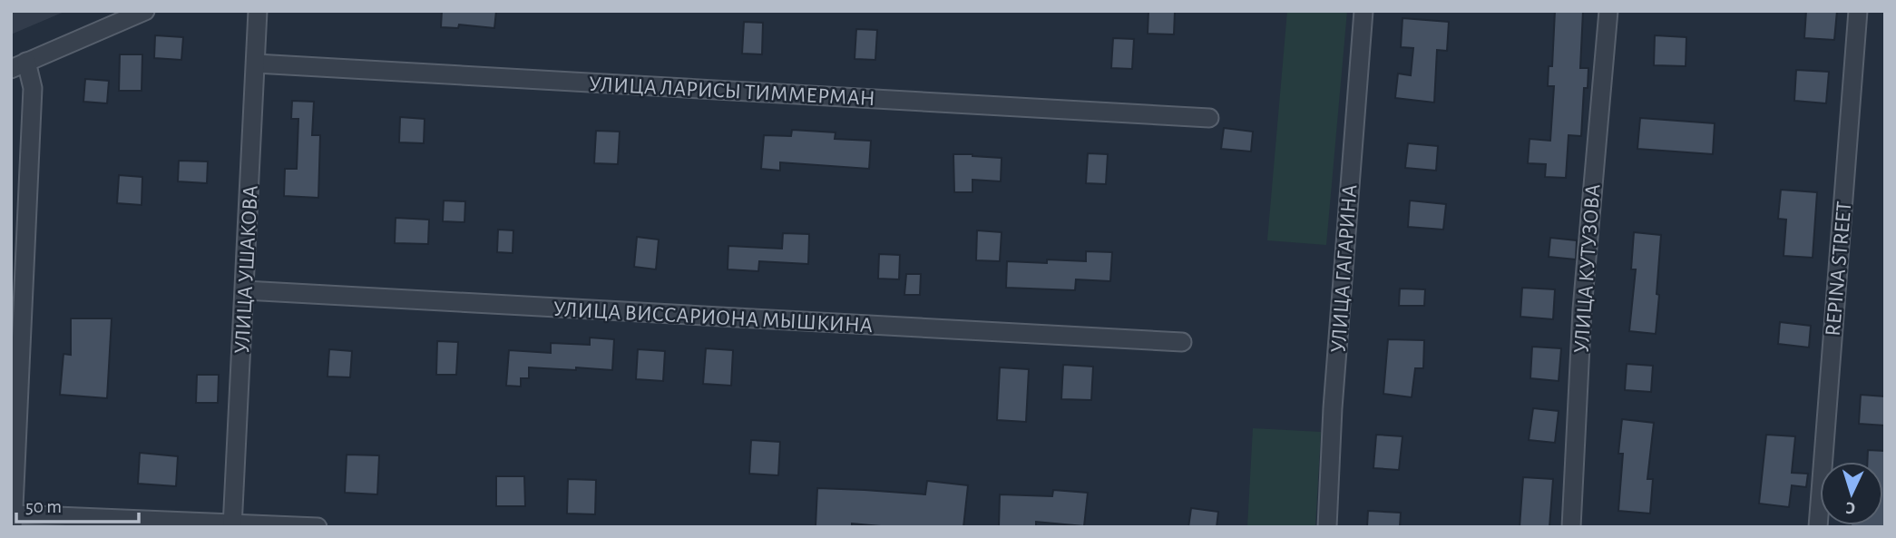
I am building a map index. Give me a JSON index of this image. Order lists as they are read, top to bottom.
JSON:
{
  "streets": {
    "street": [
      "УЛИЦА ЛАРИСЫ ТИММЕРМАН",
      "УЛИЦА ГАГАРИНА",
      "УЛИЦА КУТУЗОВА",
      "REPINA STREET",
      "УЛИЦА УШАКОВА",
      "УЛИЦА ВИССАРИОНА МЫШКИНА"
    ]
  },
  "crossings": [
    ["УЛИЦА ЛАРИСЫ ТИММЕРМАН", "УЛИЦА УШАКОВА"],
    ["УЛИЦА УШАКОВА", "УЛИЦА ВИССАРИОНА МЫШКИНА"]
  ],
  "scale_bar": "50 m",
  "north": "bottom"
}
